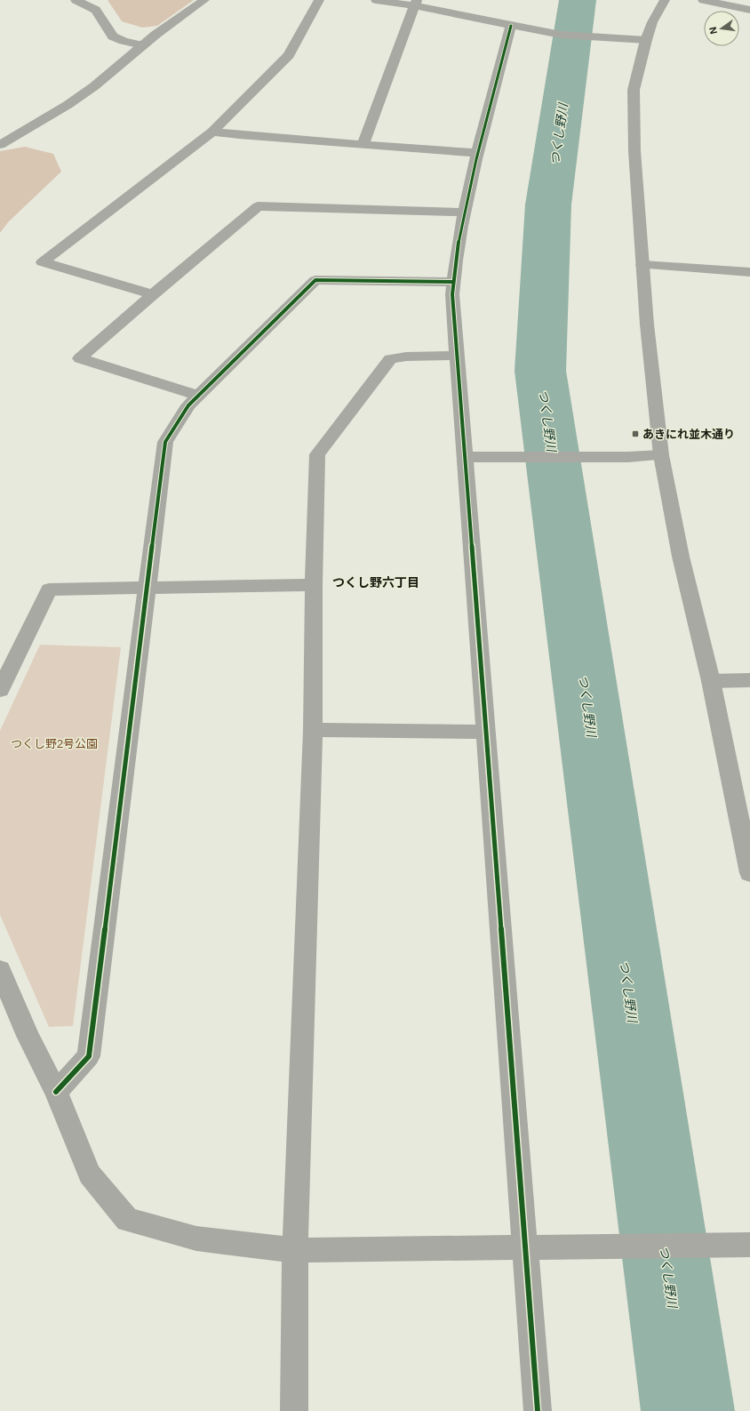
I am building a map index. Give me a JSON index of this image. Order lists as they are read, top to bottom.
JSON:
{
  "districts": ["つくし野六丁目"],
  "water": ["つくし野川"],
  "parks": ["つくし野2号公園"],
  "places": {
    "transit": ["あきにれ並木通り"]
  },
  "north": "left"
}
